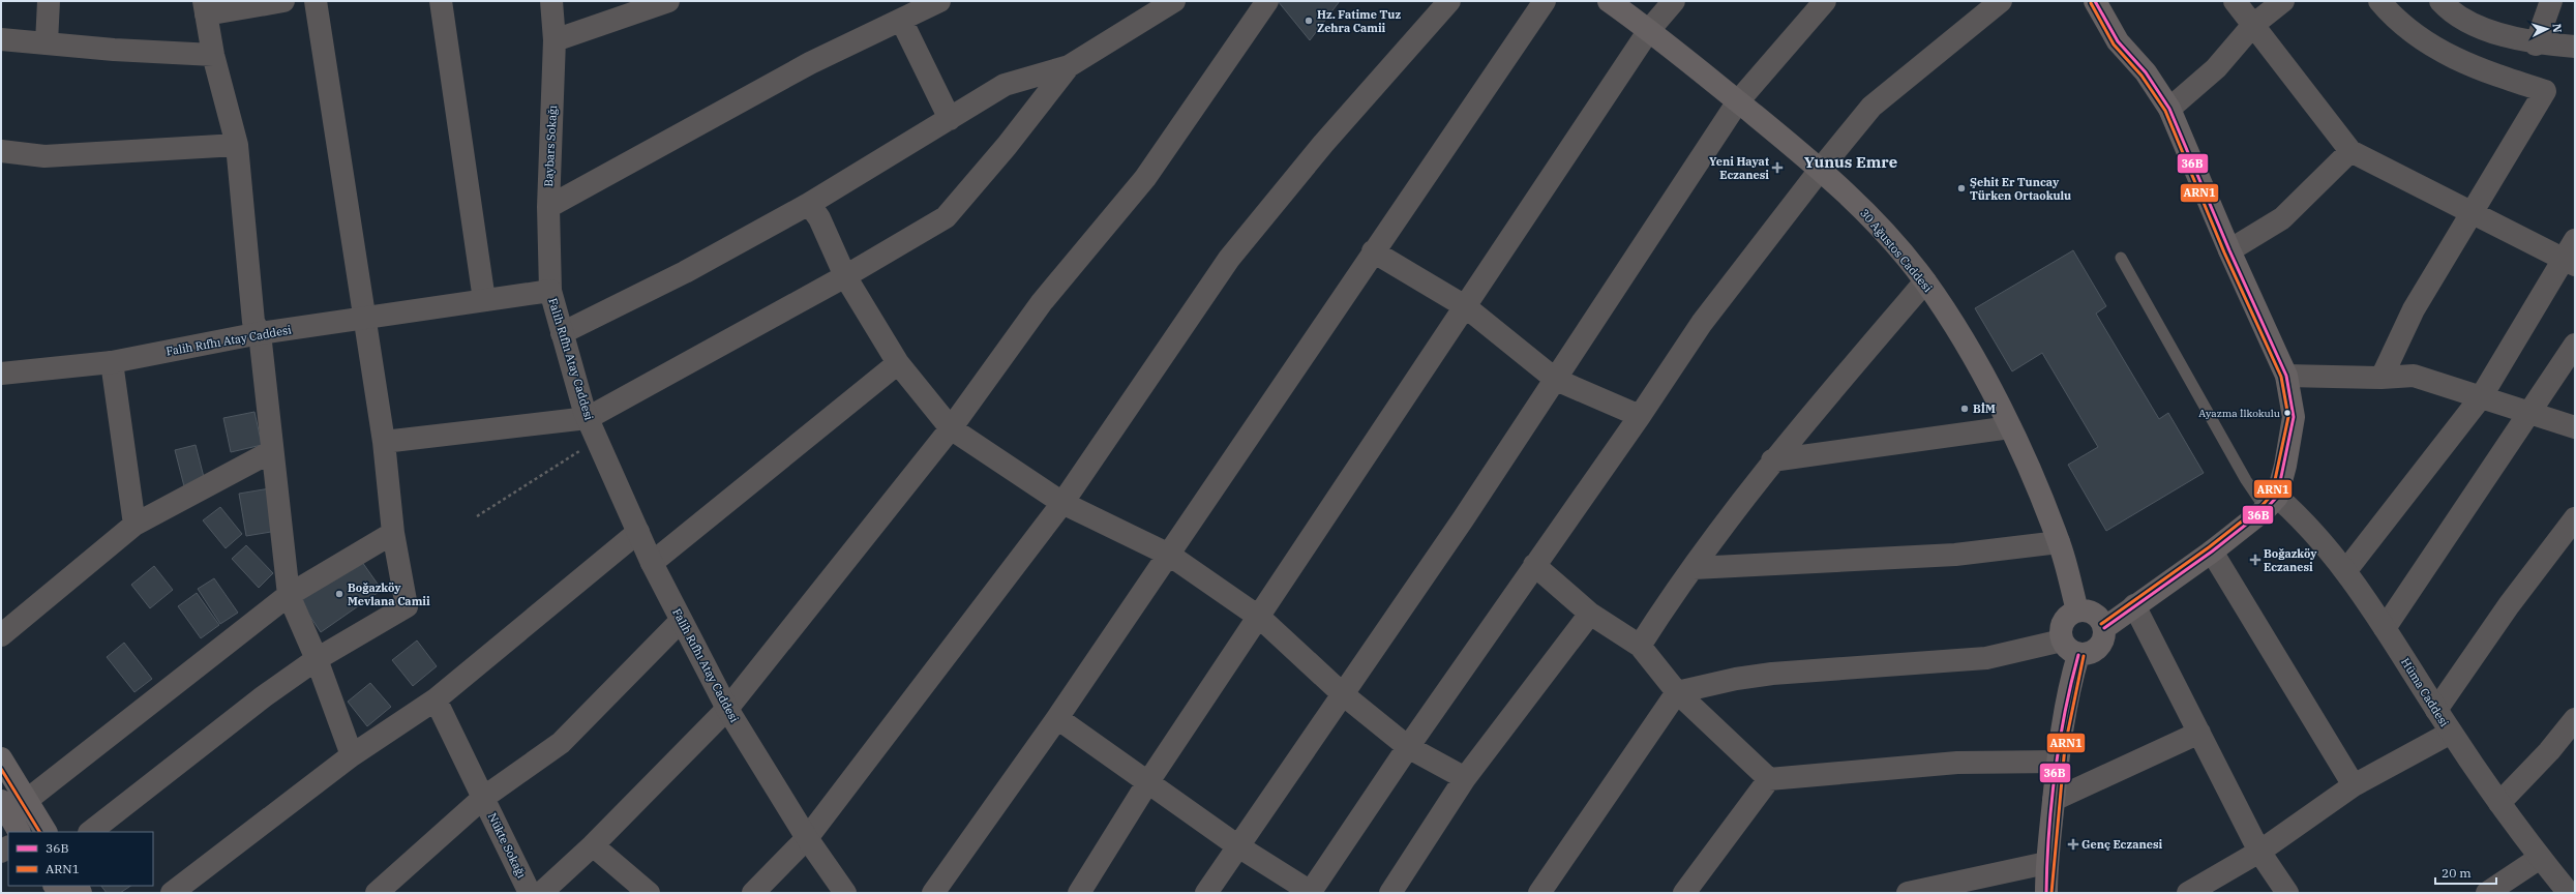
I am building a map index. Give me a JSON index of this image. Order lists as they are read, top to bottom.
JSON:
{
  "streets": {
    "main road": ["30 Ağustos Caddesi"],
    "street": [
      "Baybars Sokağı",
      "Falih Rıfhı Atay Caddesi",
      "Hüma Caddesi",
      "Nükte Sokağı"
    ]
  },
  "crossings": [
    ["Baybars Sokağı", "Falih Rıfhı Atay Caddesi"]
  ],
  "districts": ["Yunus Emre"],
  "places": {
    "other": [
      "Hz. Fatime Tuz Zehra Camii",
      "Şehit Er Tuncay Türken Ortaokulu",
      "BİM",
      "Ayazma İlkokulu",
      "Boğazköy Mevlana Camii"
    ],
    "health": ["Yeni Hayat Eczanesi", "Boğazköy Eczanesi", "Genç Eczanesi"]
  },
  "lines": ["transit line 36B", "transit line ARN1"],
  "legend": ["36B", "ARN1"],
  "scale_bar": "20 m",
  "north": "right"
}
